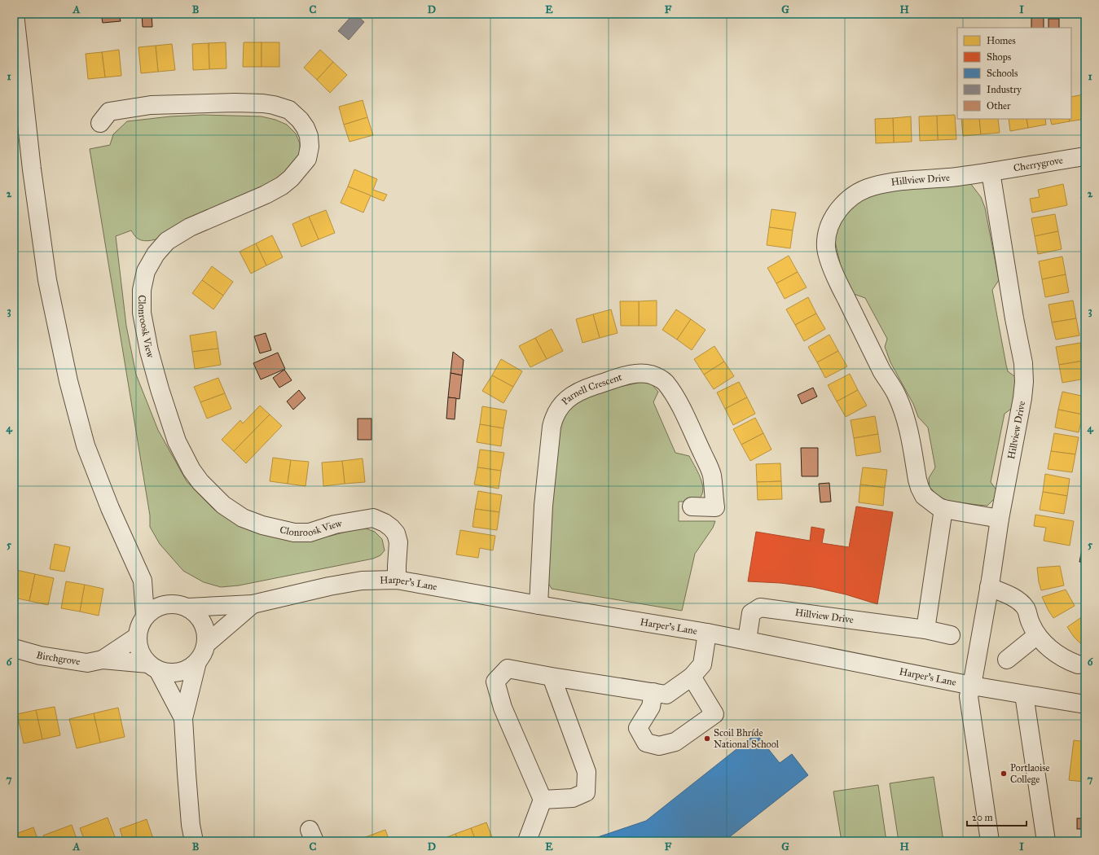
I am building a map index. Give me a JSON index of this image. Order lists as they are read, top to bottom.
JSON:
{
  "streets": {
    "street": [
      "Cherrygrove",
      "Hillview Drive",
      "Clonroosk View",
      "Parnell Crescent",
      "Harper's Lane",
      "Birchgrove"
    ]
  },
  "crossings": [
    ["Cherrygrove", "Hillview Drive"],
    ["Hillview Drive", "Harper's Lane"],
    ["Clonroosk View", "Harper's Lane"],
    ["Parnell Crescent", "Harper's Lane"],
    ["Harper's Lane", "Birchgrove"]
  ],
  "places": ["Scoil Bhríde National School", "Portlaoise College"],
  "legend": [
    "Homes",
    "Shops",
    "Schools",
    "Industry",
    "Other"
  ],
  "scale_bar": "20 m",
  "grid": {
    "columns": [
      "A",
      "B",
      "C",
      "D",
      "E",
      "F",
      "G",
      "H",
      "I"
    ],
    "rows": [
      "1",
      "2",
      "3",
      "4",
      "5",
      "6",
      "7"
    ]
  }
}
